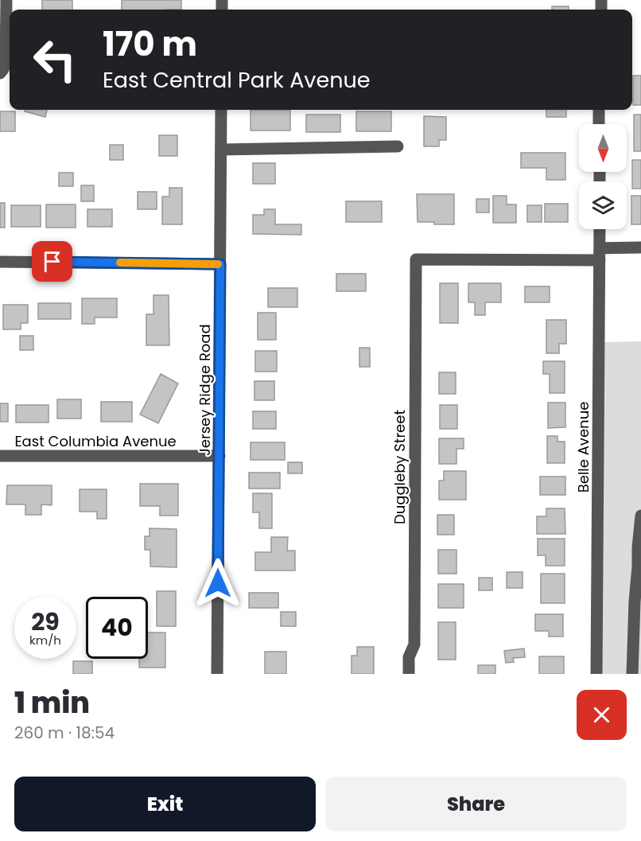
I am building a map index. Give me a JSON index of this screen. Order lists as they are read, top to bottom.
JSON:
{
  "streets": {
    "street": [
      "Jersey Ridge Road",
      "East Columbia Avenue",
      "Belle Avenue",
      "Duggleby Street"
    ]
  },
  "crossings": [
    ["Jersey Ridge Road", "East Columbia Avenue"],
    ["Belle Avenue", "Duggleby Street"]
  ],
  "north": "bottom",
  "page": {
    "turn": ["170 m", "East Central Park Avenue"],
    "speed": "29 km/h",
    "limit": "40",
    "heading": ["1 min", "260 m · 18:54"],
    "buttons": ["Exit", "Share"]
  }
}
